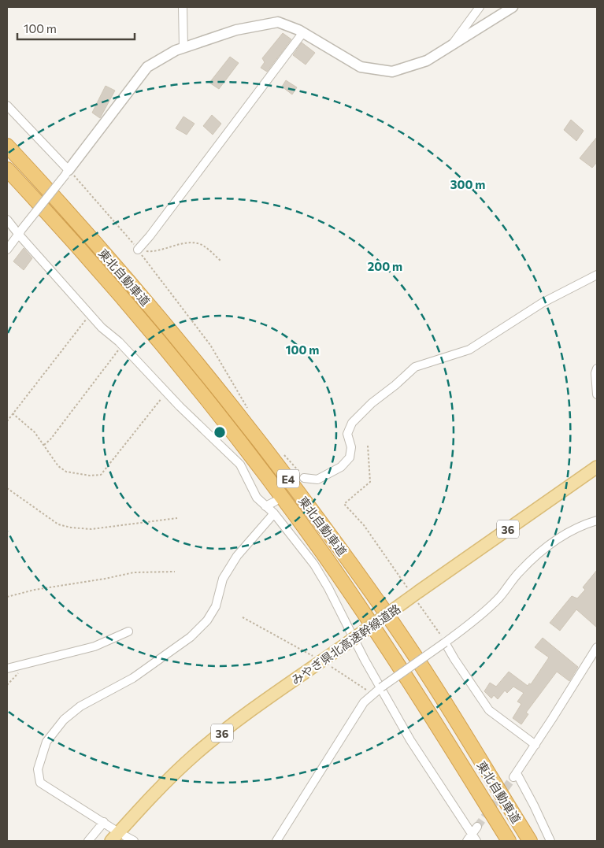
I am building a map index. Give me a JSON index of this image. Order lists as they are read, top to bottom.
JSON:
{
  "streets": {
    "highway": ["東北自動車道", "E4"],
    "main road": ["36", "みやぎ県北高速幹線道路"]
  },
  "scale_bar": "100 m",
  "rings": ["300 m", "200 m", "100 m"]
}
